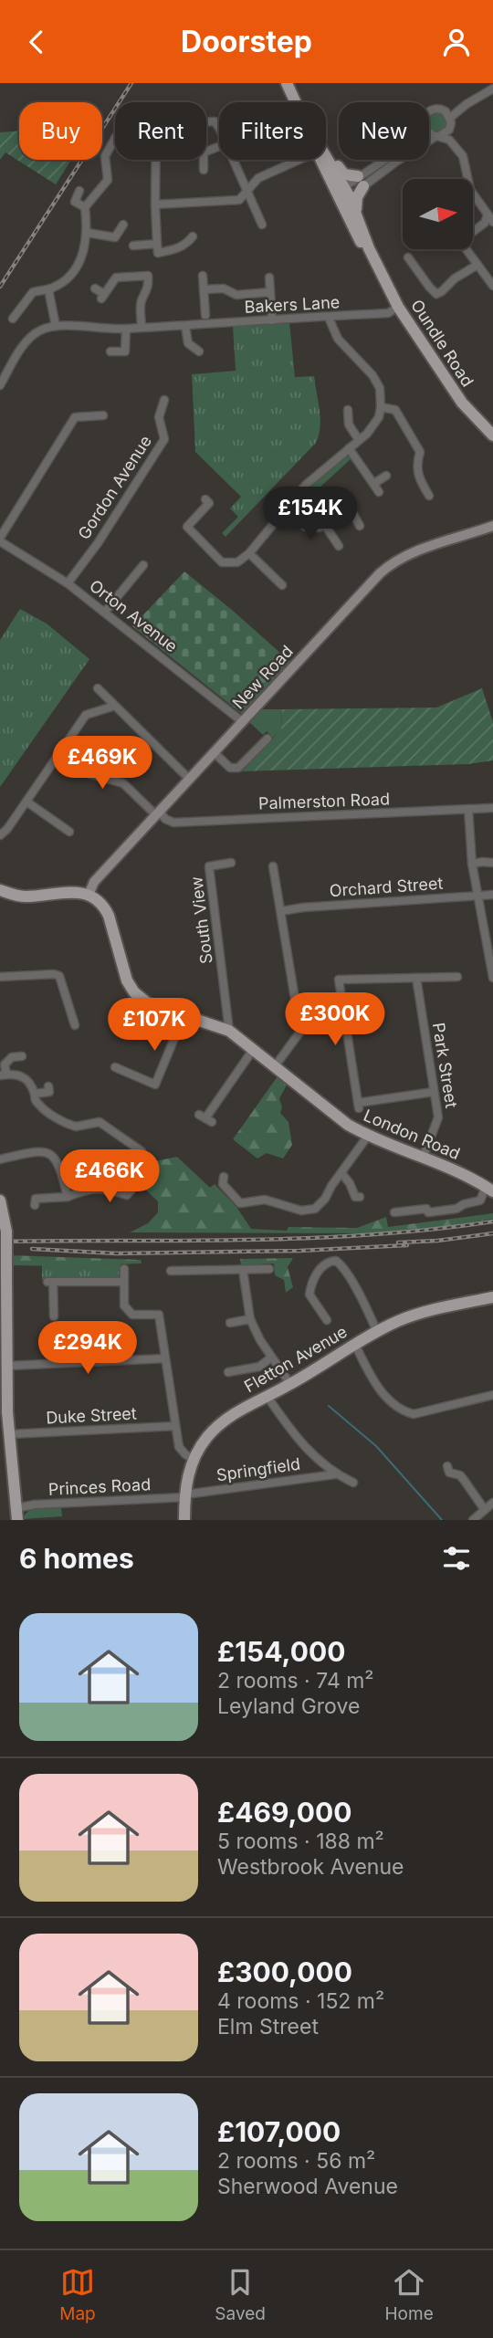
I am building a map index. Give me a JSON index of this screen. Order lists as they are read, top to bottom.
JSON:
{
  "streets": {
    "main road": ["Oundle Road", "London Road", "Fletton Avenue"],
    "street": [
      "Bakers Lane",
      "Gordon Avenue",
      "Orton Avenue",
      "New Road",
      "Palmerston Road",
      "Orchard Street",
      "South View",
      "Park Street",
      "Duke Street",
      "Springfield",
      "Princes Road"
    ]
  },
  "crossings": [
    ["Bakers Lane", "Oundle Road"],
    ["Gordon Avenue", "Orton Avenue"],
    ["Orton Avenue", "New Road"],
    ["New Road", "Palmerston Road"],
    ["New Road", "London Road"],
    ["South View", "London Road"],
    ["Park Street", "London Road"],
    ["Fletton Avenue", "Springfield"],
    ["Fletton Avenue", "Princes Road"],
    ["Springfield", "Princes Road"]
  ],
  "north": "right",
  "page": {
    "header": "Doorstep",
    "chip": [
      "Buy",
      "Rent",
      "Filters",
      "New"
    ],
    "price": [
      "£154K",
      "£469K",
      "£300K",
      "£107K",
      "£466K",
      "£294K"
    ],
    "heading": "6 homes",
    "list": [
      {
        "name": "£154,000",
        "note": "2 rooms · 74 m² · Leyland Grove"
      },
      {
        "name": "£469,000",
        "note": "5 rooms · 188 m² · Westbrook Avenue"
      },
      {
        "name": "£300,000",
        "note": "4 rooms · 152 m² · Elm Street"
      },
      {
        "name": "£107,000",
        "note": "2 rooms · 56 m² · Sherwood Avenue"
      }
    ],
    "tabs": ["Map", "Saved", "Home"]
  }
}
